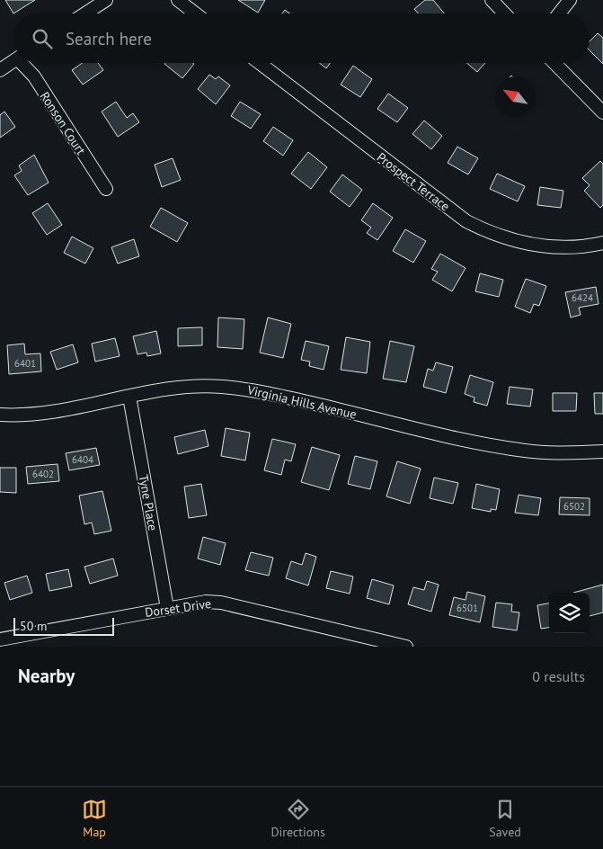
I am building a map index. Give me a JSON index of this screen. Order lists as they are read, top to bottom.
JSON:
{
  "streets": {
    "street": [
      "Ronson Court",
      "Prospect Terrace",
      "Virginia Hills Avenue",
      "Tyne Place",
      "Dorset Drive"
    ]
  },
  "crossings": [
    ["Virginia Hills Avenue", "Tyne Place"],
    ["Tyne Place", "Dorset Drive"]
  ],
  "house_numbers": [
    "6424",
    "6401",
    "6404",
    "6402",
    "6502",
    "6501"
  ],
  "scale_bar": "50 m",
  "north": "top left",
  "page": {
    "search": "Search here",
    "scale": "50 m",
    "heading": ["Nearby", "0 results"],
    "nav": ["Map", "Directions", "Saved"]
  }
}
